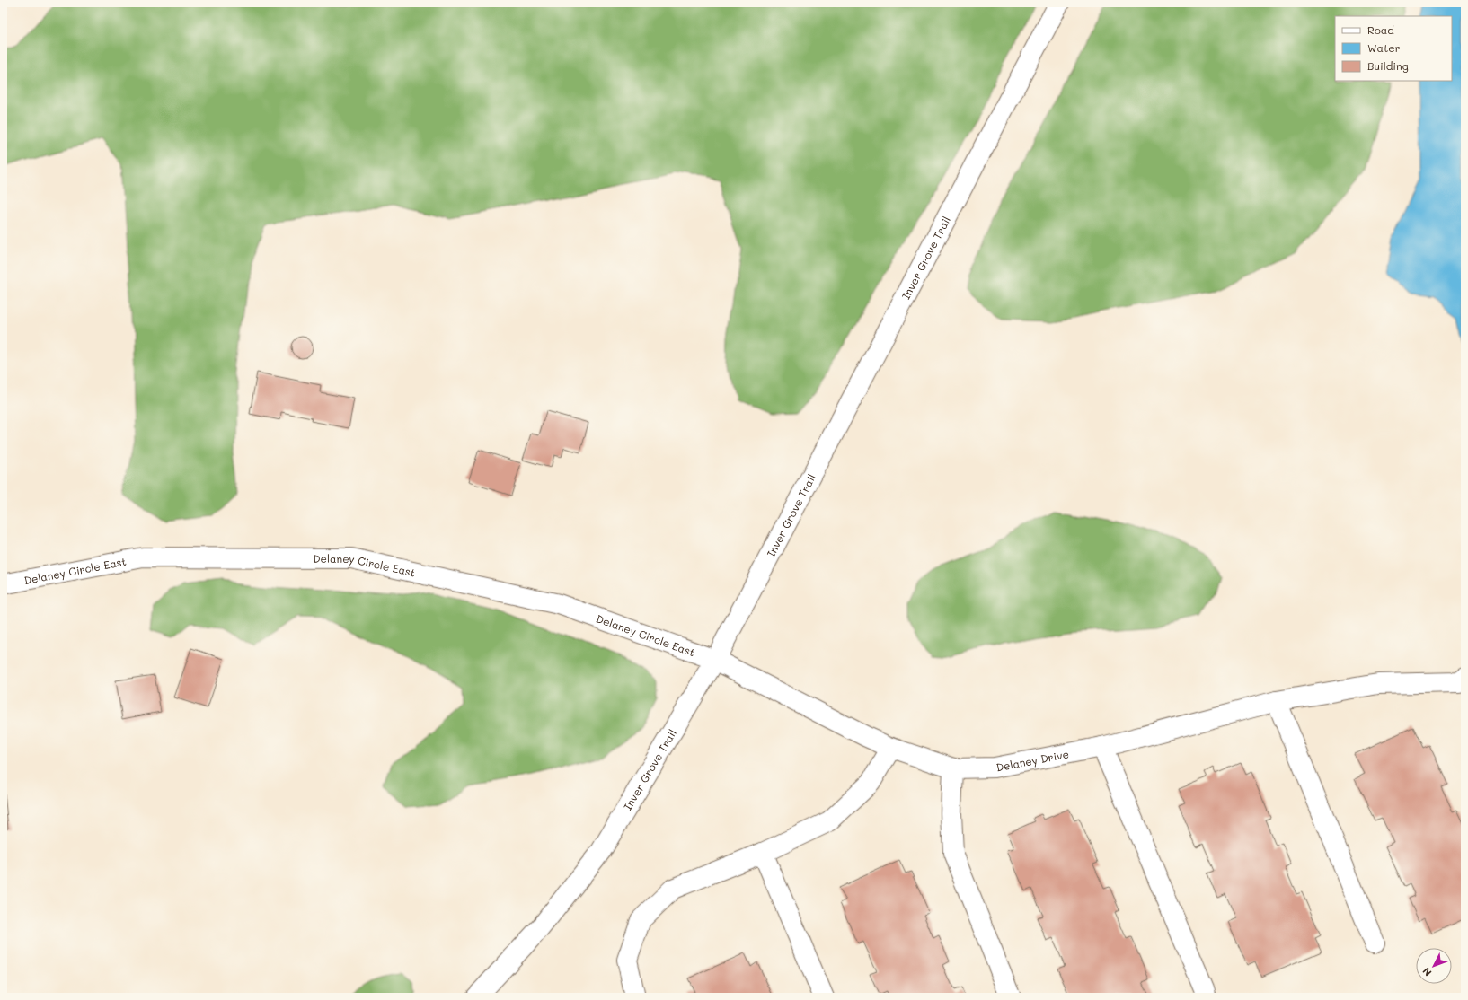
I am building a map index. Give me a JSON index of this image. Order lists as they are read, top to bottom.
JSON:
{
  "streets": {
    "street": ["Inver Grove Trail", "Delaney Circle East", "Delaney Drive"]
  },
  "crossings": [
    ["Inver Grove Trail", "Delaney Circle East"],
    ["Inver Grove Trail", "Delaney Drive"],
    ["Delaney Circle East", "Delaney Drive"]
  ],
  "legend": ["Road", "Water", "Building"],
  "north": "bottom left"
}
